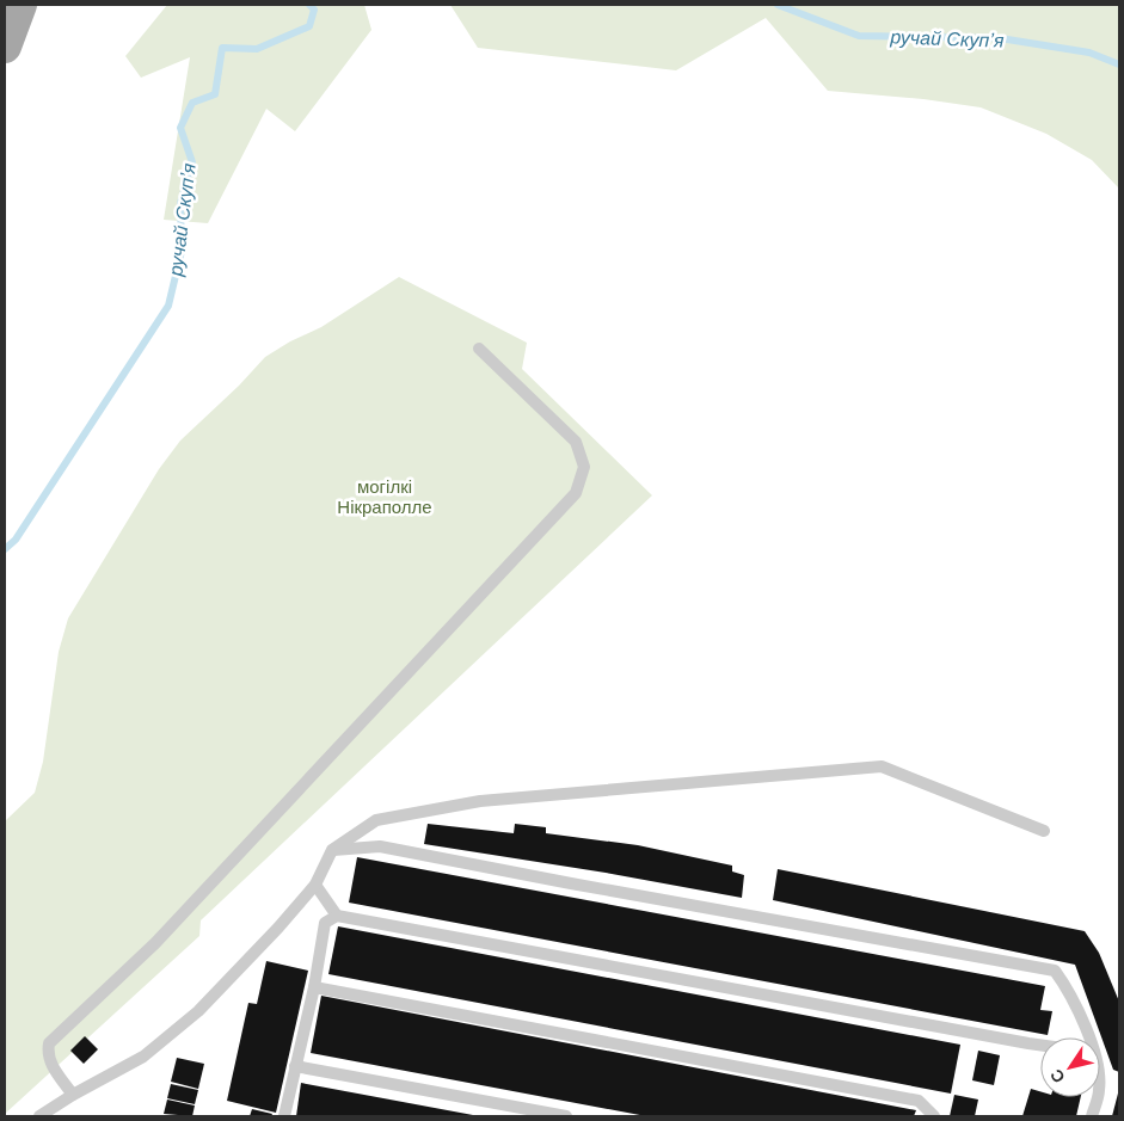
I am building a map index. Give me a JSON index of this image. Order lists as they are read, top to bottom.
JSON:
{
  "water": ["ручай Скупʼя"],
  "parks": ["могілкі Нікраполле"],
  "north": "bottom left"
}
